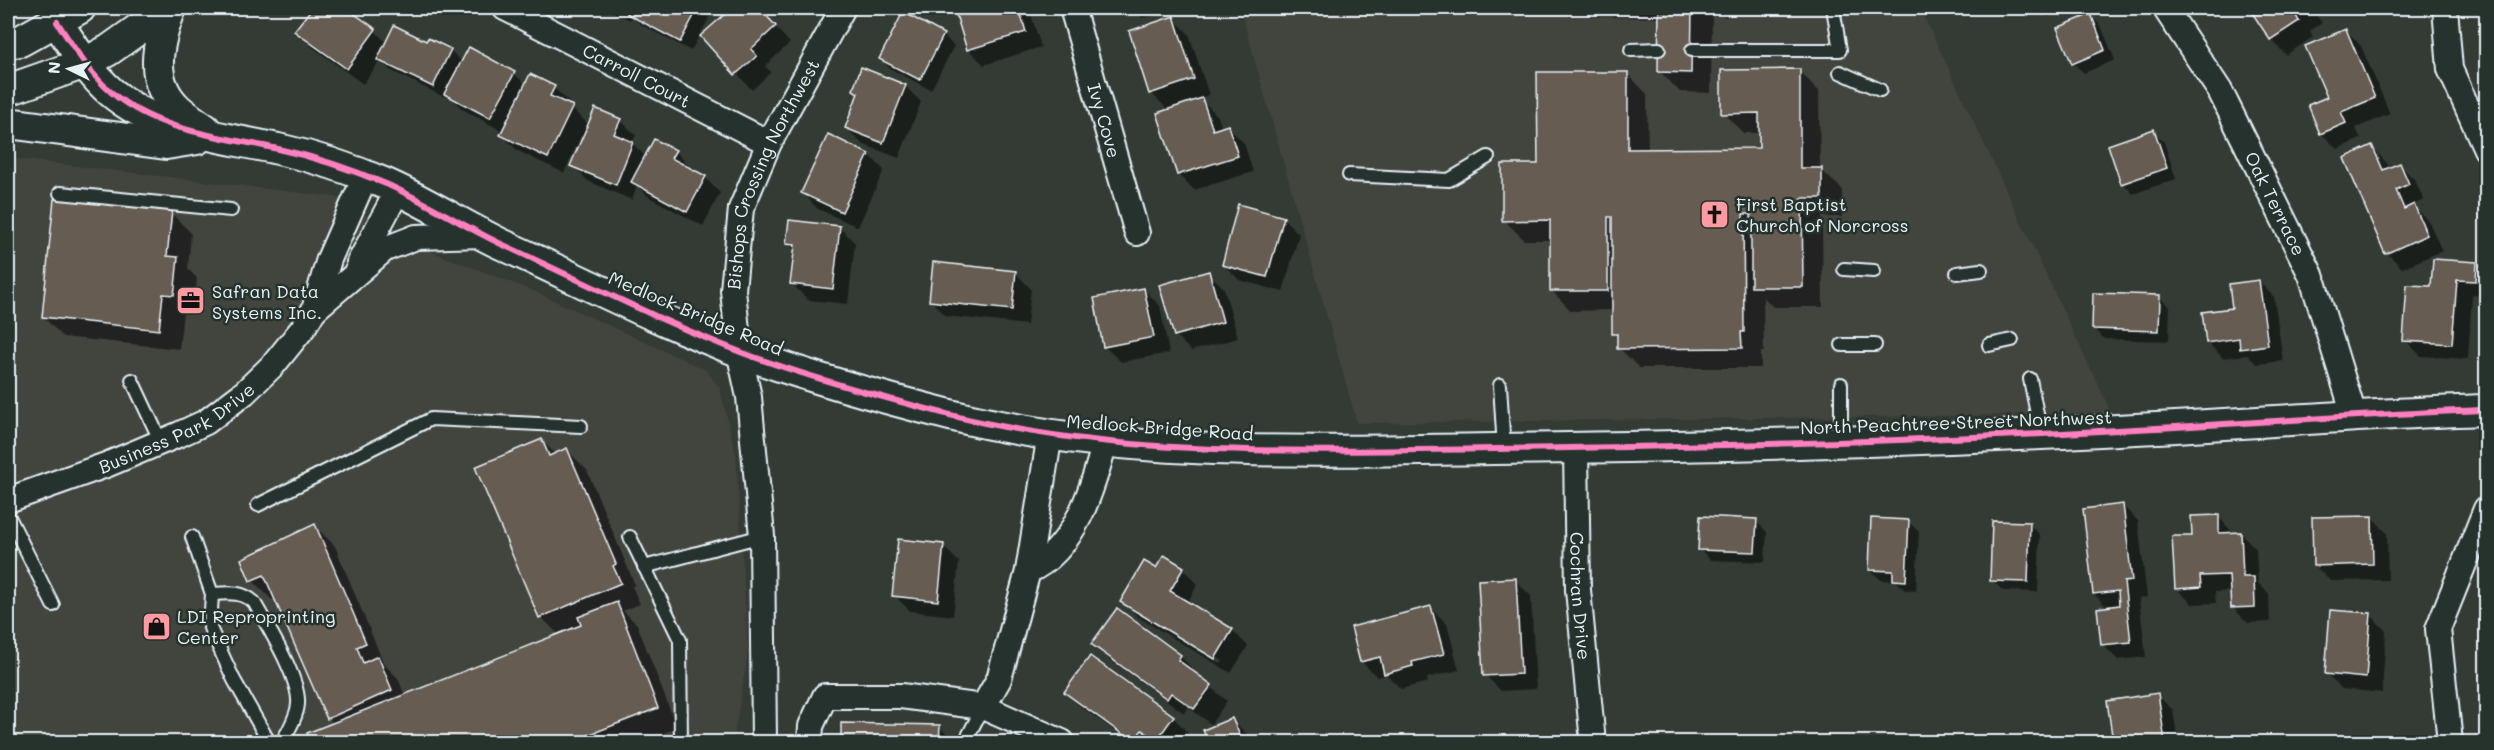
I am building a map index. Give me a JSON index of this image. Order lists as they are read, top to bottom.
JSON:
{
  "streets": {
    "street": [
      "Carroll Court",
      "Ivy Cove",
      "Bishops Crossing Northwest",
      "Oak Terrace",
      "Medlock Bridge Road",
      "North Peachtree Street Northwest",
      "Business Park Drive",
      "Cochran Drive"
    ]
  },
  "crossings": [
    ["Carroll Court", "Bishops Crossing Northwest"],
    ["Bishops Crossing Northwest", "Medlock Bridge Road"],
    ["Oak Terrace", "North Peachtree Street Northwest"],
    ["Medlock Bridge Road", "North Peachtree Street Northwest"],
    ["Medlock Bridge Road", "Business Park Drive"],
    ["North Peachtree Street Northwest", "Cochran Drive"]
  ],
  "places": {
    "church": ["First Baptist Church of Norcross"],
    "office": ["Safran Data Systems Inc."],
    "shop": ["LDI Reproprinting Center"]
  },
  "north": "left"
}
